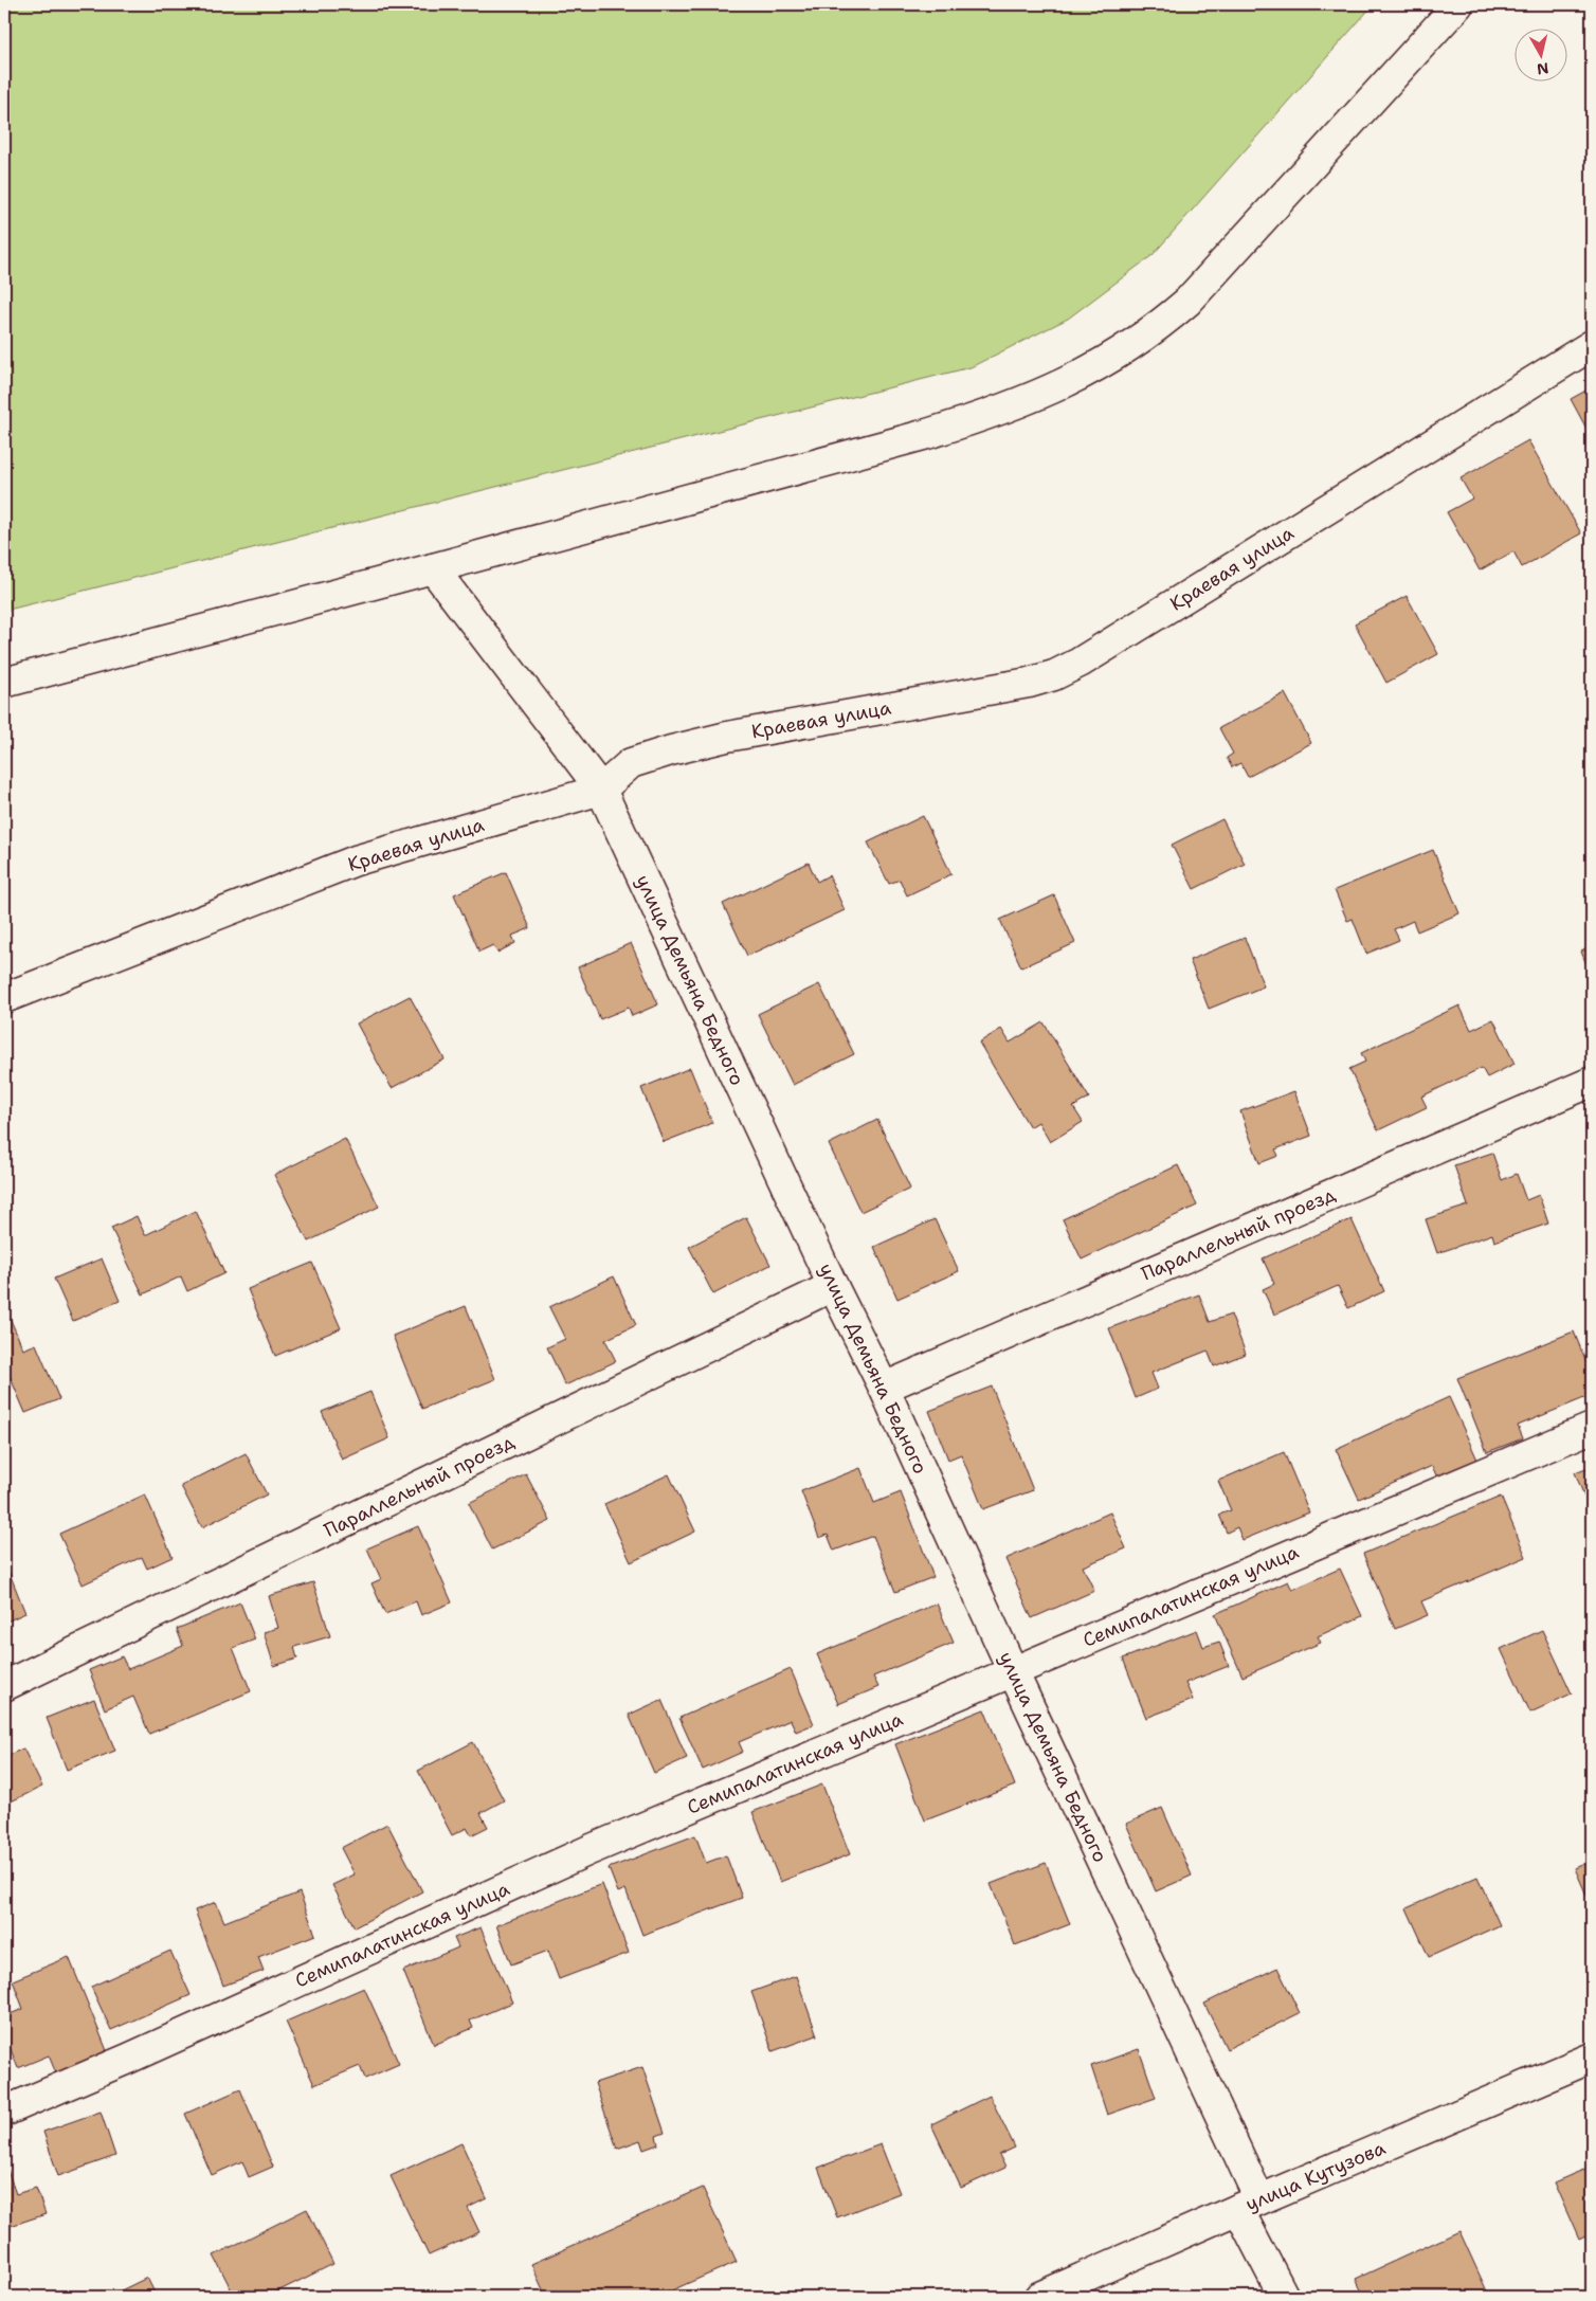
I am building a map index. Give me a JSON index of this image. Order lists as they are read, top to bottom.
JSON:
{
  "streets": {
    "street": [
      "Краевая улица",
      "улица Демьяна Бедного",
      "Параллельный проезд",
      "Семипалатинская улица",
      "улица Кутузова"
    ]
  },
  "crossings": [
    ["Краевая улица", "улица Демьяна Бедного"],
    ["улица Демьяна Бедного", "Параллельный проезд"],
    ["улица Демьяна Бедного", "Семипалатинская улица"],
    ["улица Демьяна Бедного", "улица Кутузова"]
  ],
  "north": "bottom"
}
